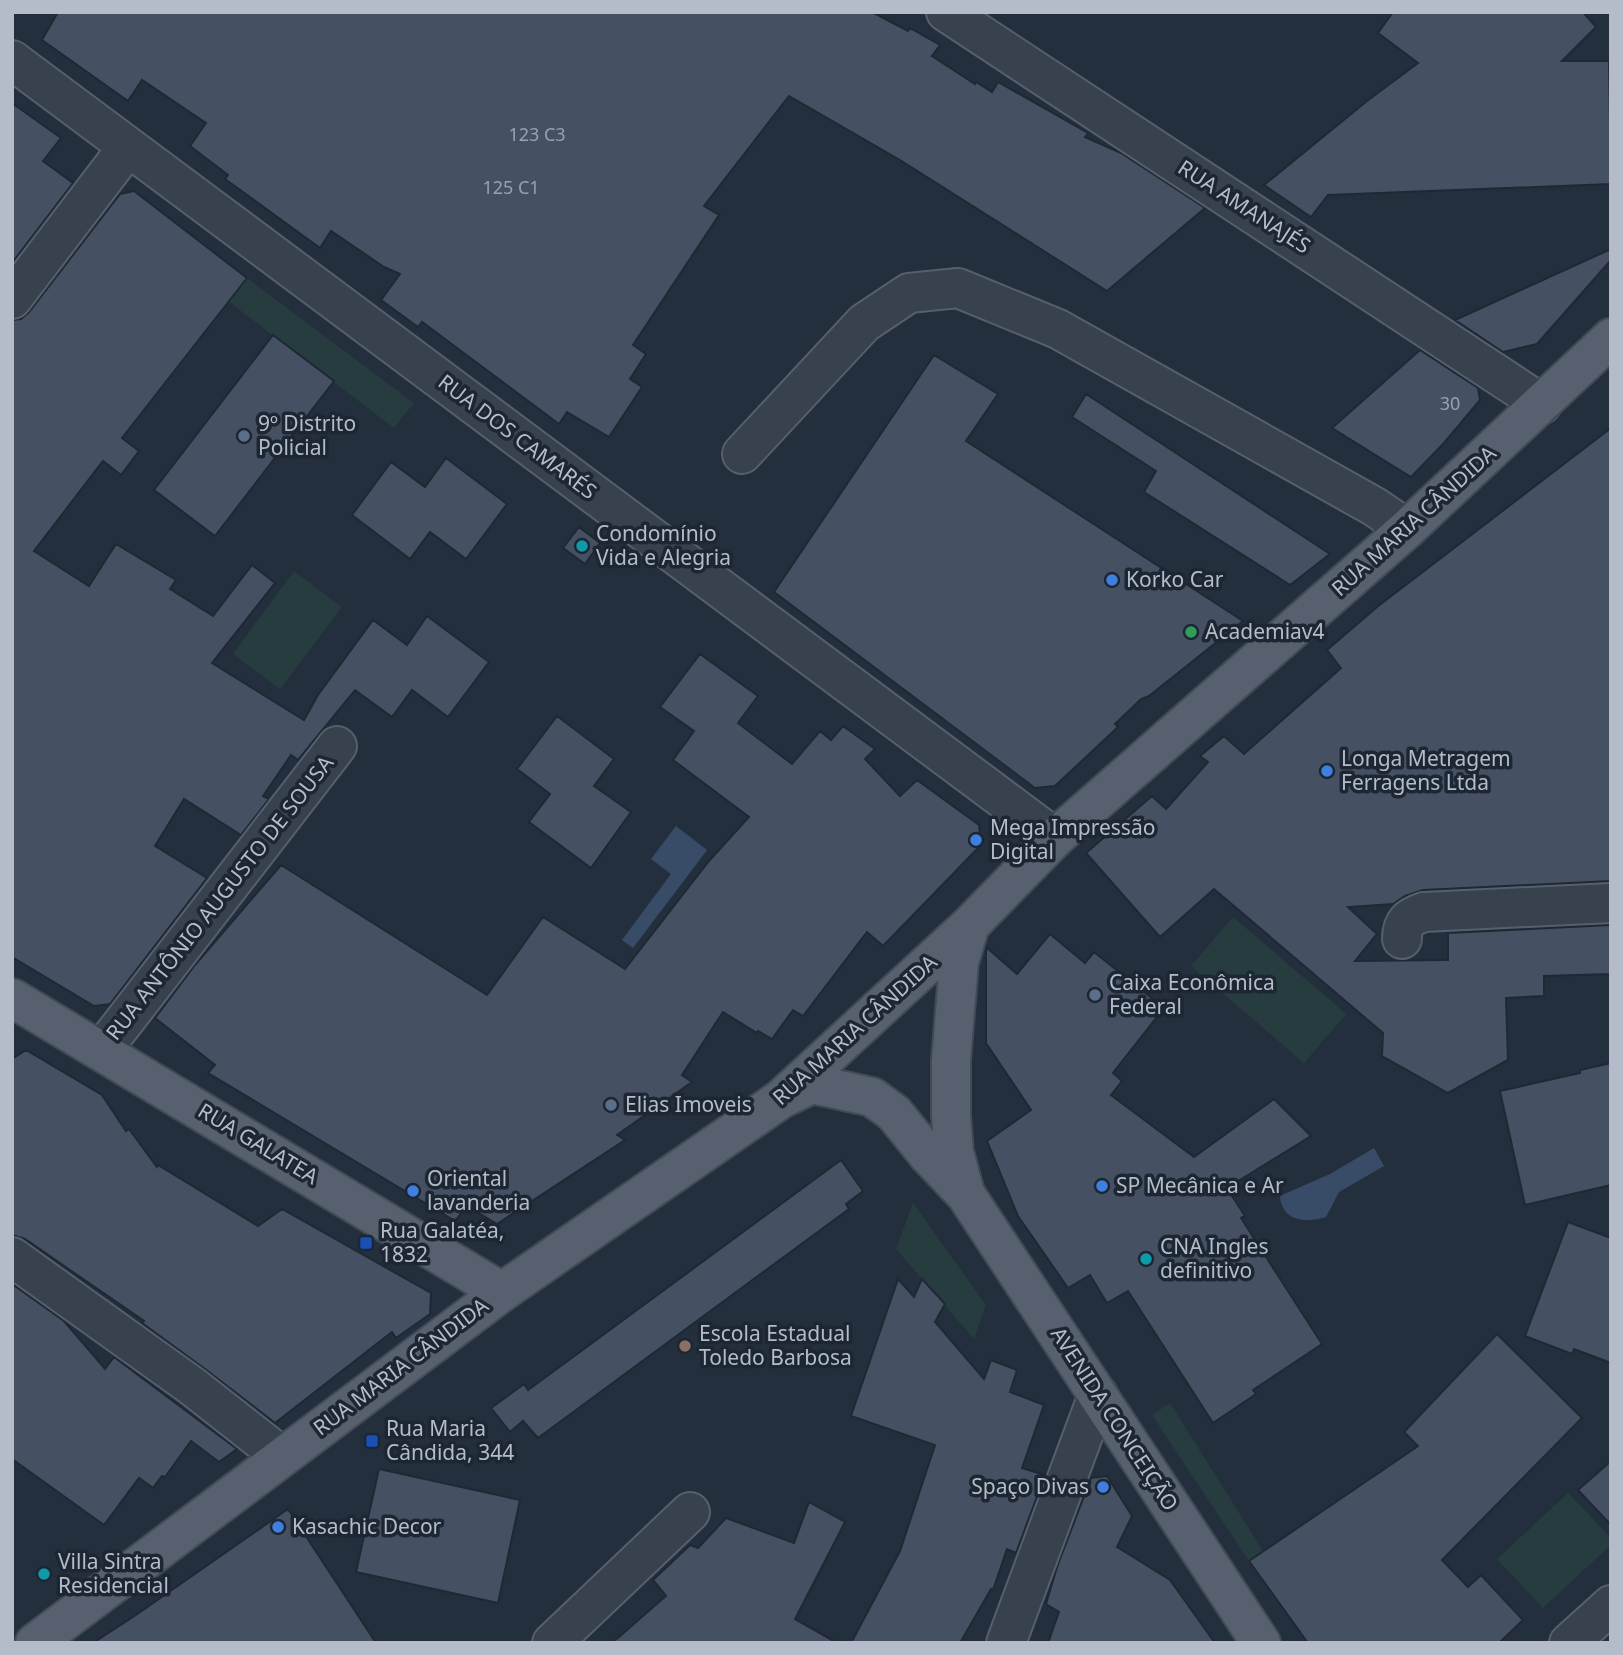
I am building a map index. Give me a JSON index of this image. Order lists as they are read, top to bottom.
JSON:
{
  "streets": {
    "main road": ["RUA MARIA CÂNDIDA", "RUA GALATEA", "AVENIDA CONCEIÇÃO"],
    "street": ["RUA AMANAJÉS", "RUA DOS CAMARÉS", "RUA ANTÔNIO AUGUSTO DE SOUSA"]
  },
  "crossings": [
    ["RUA AMANAJÉS", "RUA MARIA CÂNDIDA"],
    ["RUA DOS CAMARÉS", "RUA MARIA CÂNDIDA"],
    ["RUA MARIA CÂNDIDA", "RUA GALATEA"],
    ["RUA MARIA CÂNDIDA", "AVENIDA CONCEIÇÃO"],
    ["RUA ANTÔNIO AUGUSTO DE SOUSA", "RUA GALATEA"]
  ],
  "places": {
    "other": [
      "9º Distrito Policial",
      "Condomínio Vida e Alegria",
      "Korko Car",
      "Academiav4",
      "Longa Metragem Ferragens Ltda",
      "Mega Impressão Digital",
      "Caixa Econômica Federal",
      "Elias Imoveis",
      "SP Mecânica e Ar",
      "Oriental lavanderia",
      "CNA Ingles definitivo",
      "Escola Estadual Toledo Barbosa",
      "Spaço Divas",
      "Kasachic Decor",
      "Villa Sintra Residencial"
    ],
    "transit": ["Rua Galatéa, 1832", "Rua Maria Cândida, 344"]
  },
  "house_numbers": ["123 C3", "125 C1", "30"]
}
